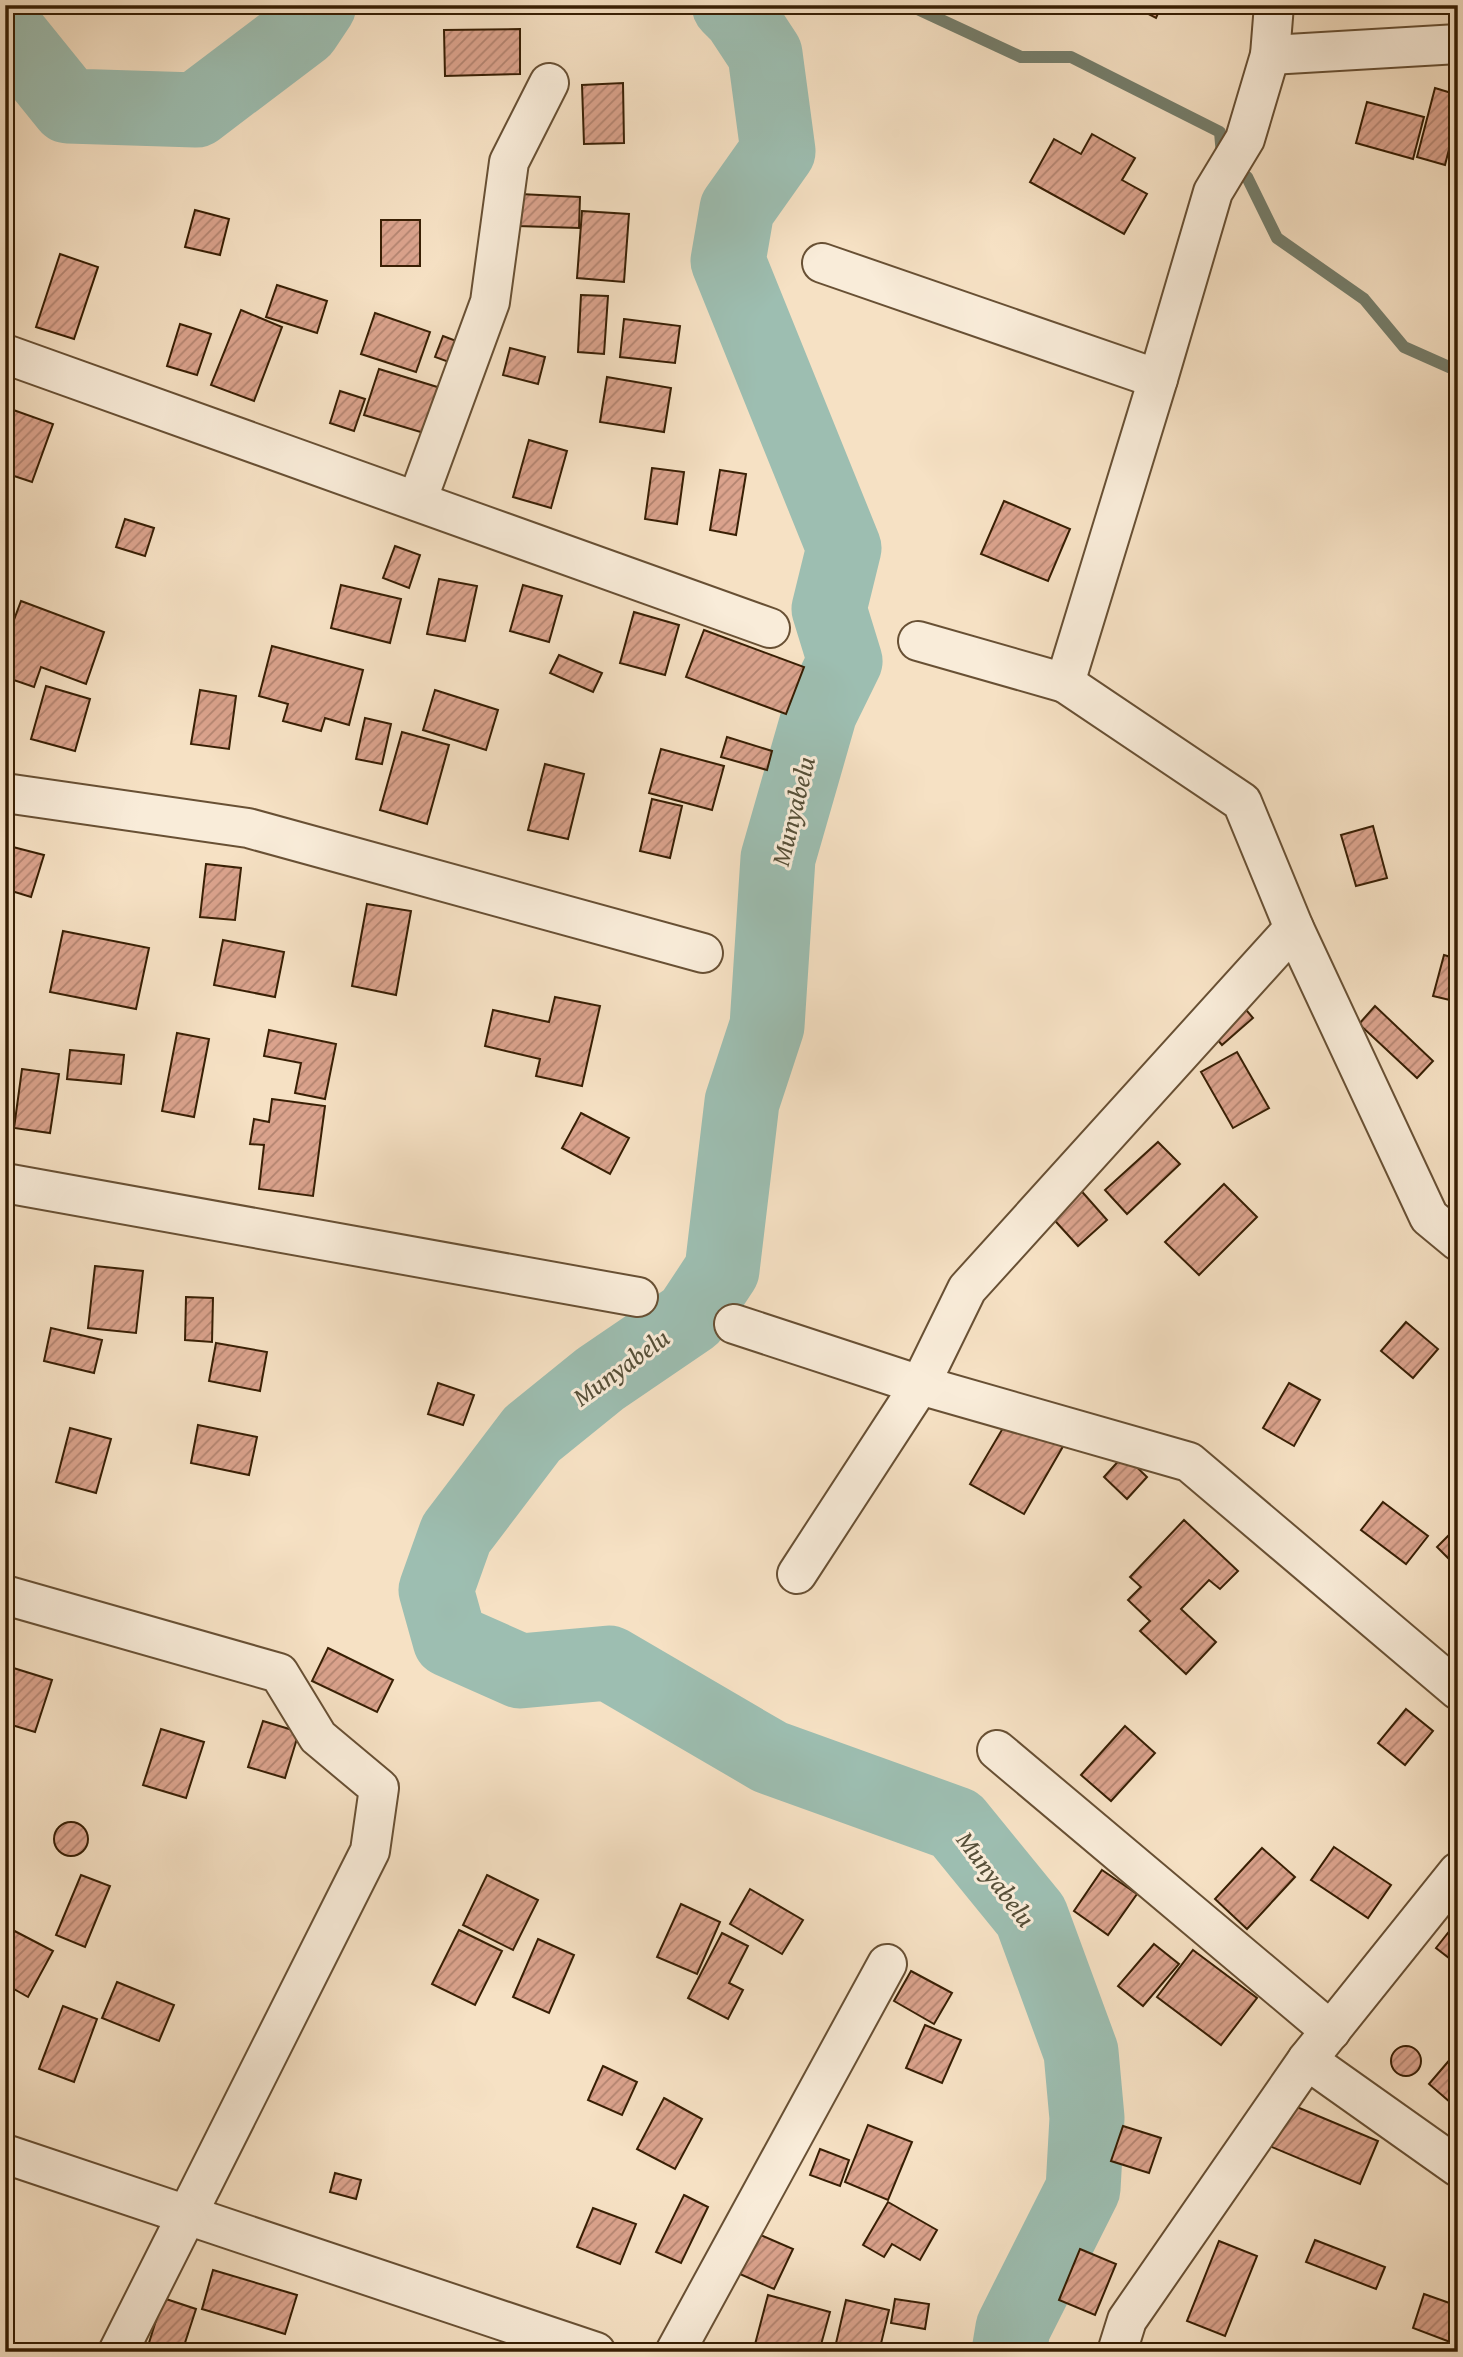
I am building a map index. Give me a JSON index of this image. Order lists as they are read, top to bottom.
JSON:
{
  "water": ["Munyabelu"]
}
